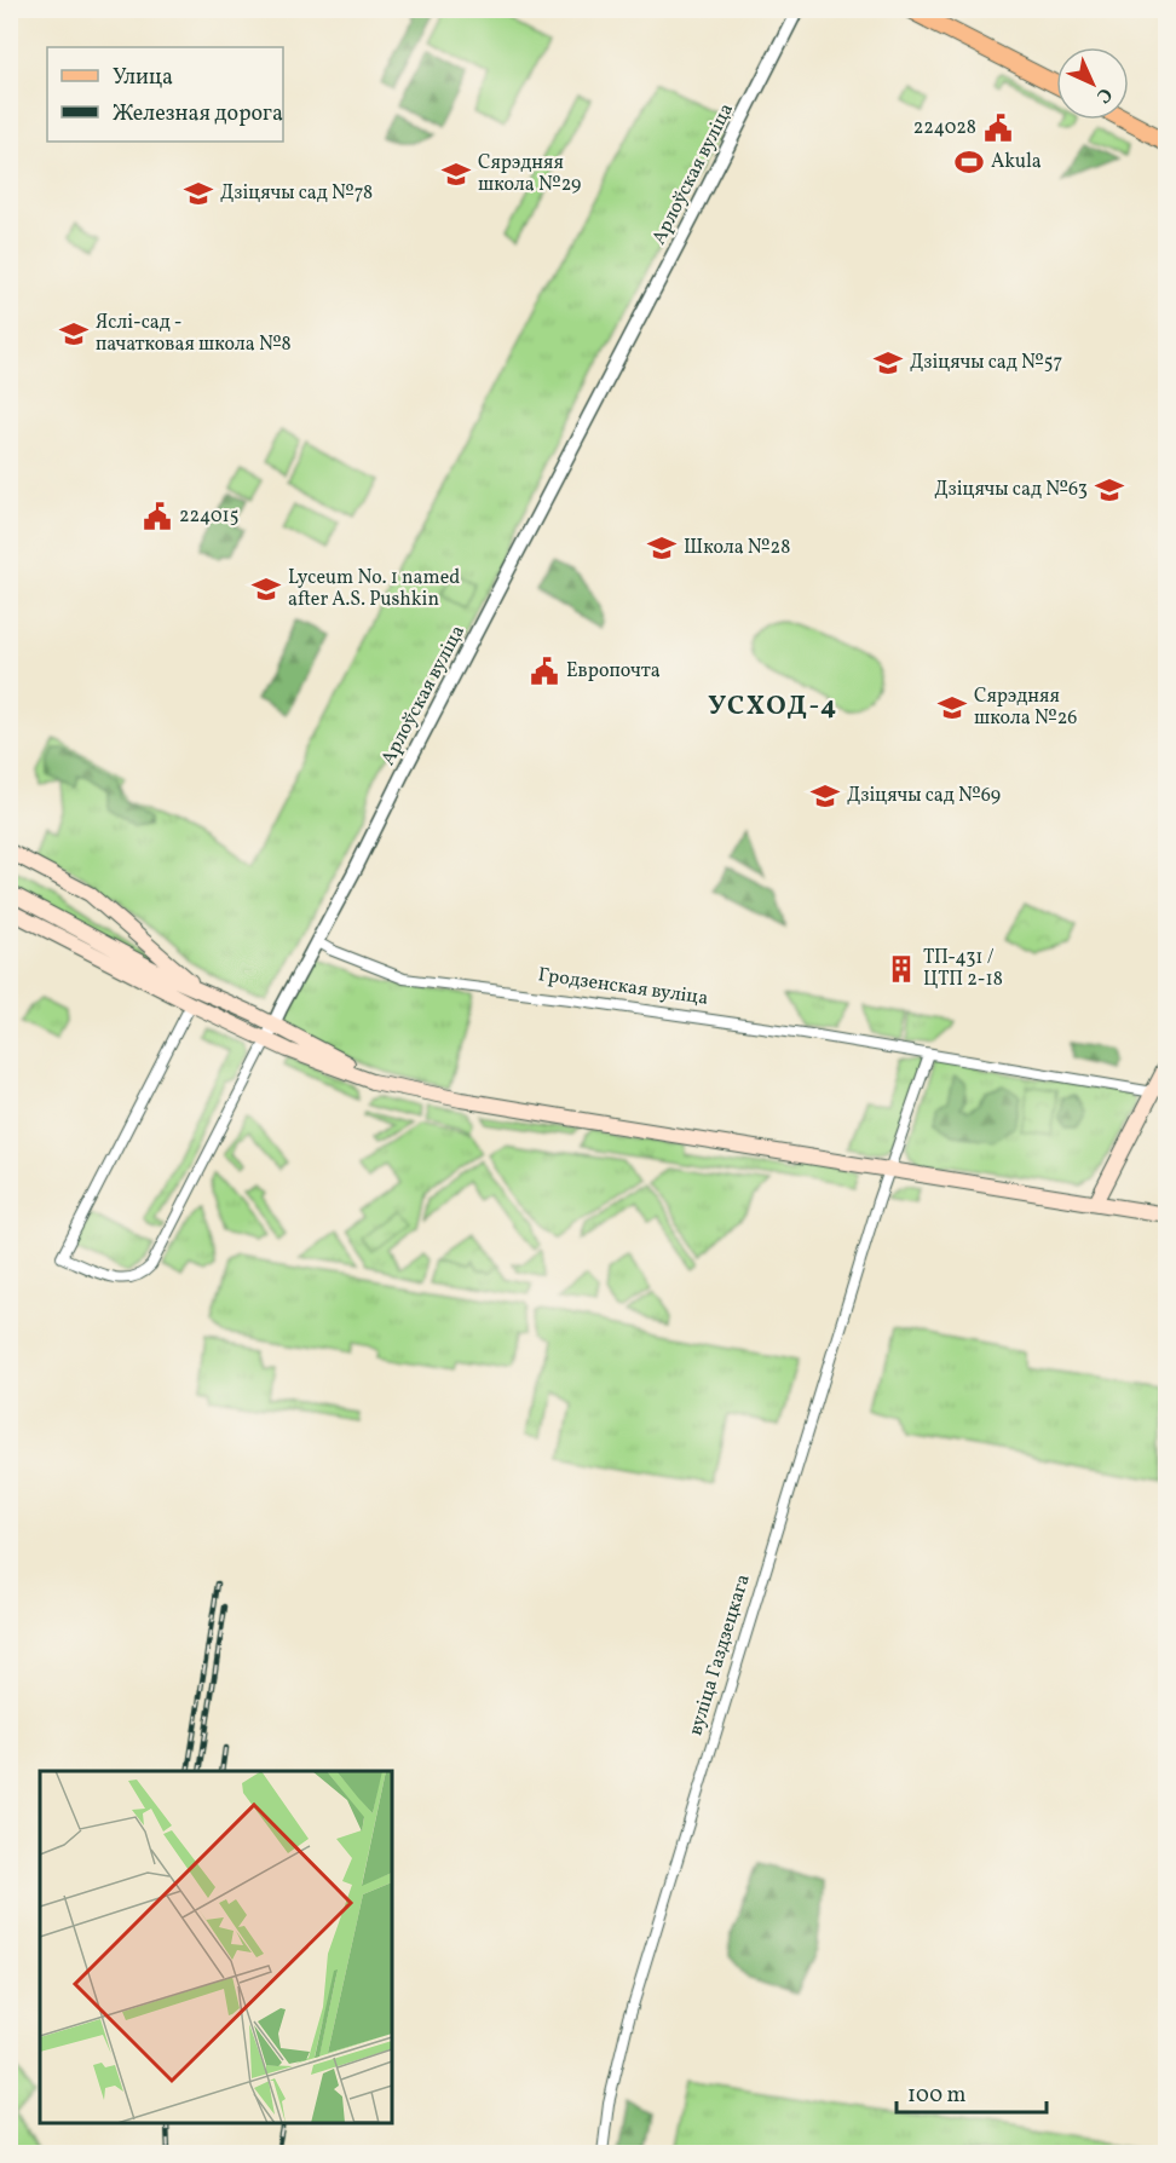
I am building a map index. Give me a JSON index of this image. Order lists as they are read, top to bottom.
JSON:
{
  "streets": {
    "street": ["Арлоўская вуліца", "Гродзенская вуліца", "вуліца Газдзецкага"]
  },
  "crossings": [
    ["Арлоўская вуліца", "Гродзенская вуліца"]
  ],
  "districts": ["УСХОД-4"],
  "places": {
    "public building": ["224028", "224015", "Европочта"],
    "sports": ["Akula"],
    "school or university": [
      "Сярэдняя школа №29",
      "Дзіцячы сад №78",
      "Яслі-сад - пачатковая школа №8",
      "Дзіцячы сад №57",
      "Дзіцячы сад №63",
      "Школа №28",
      "Lyceum No. 1 named after A.S. Pushkin",
      "Сярэдняя школа №26",
      "Дзіцячы сад №69"
    ],
    "building": ["ТП-431 / ЦТП 2-18"]
  },
  "legend": ["Улица", "Железная дорога"],
  "scale_bar": "100 m",
  "north": "bottom right"
}
